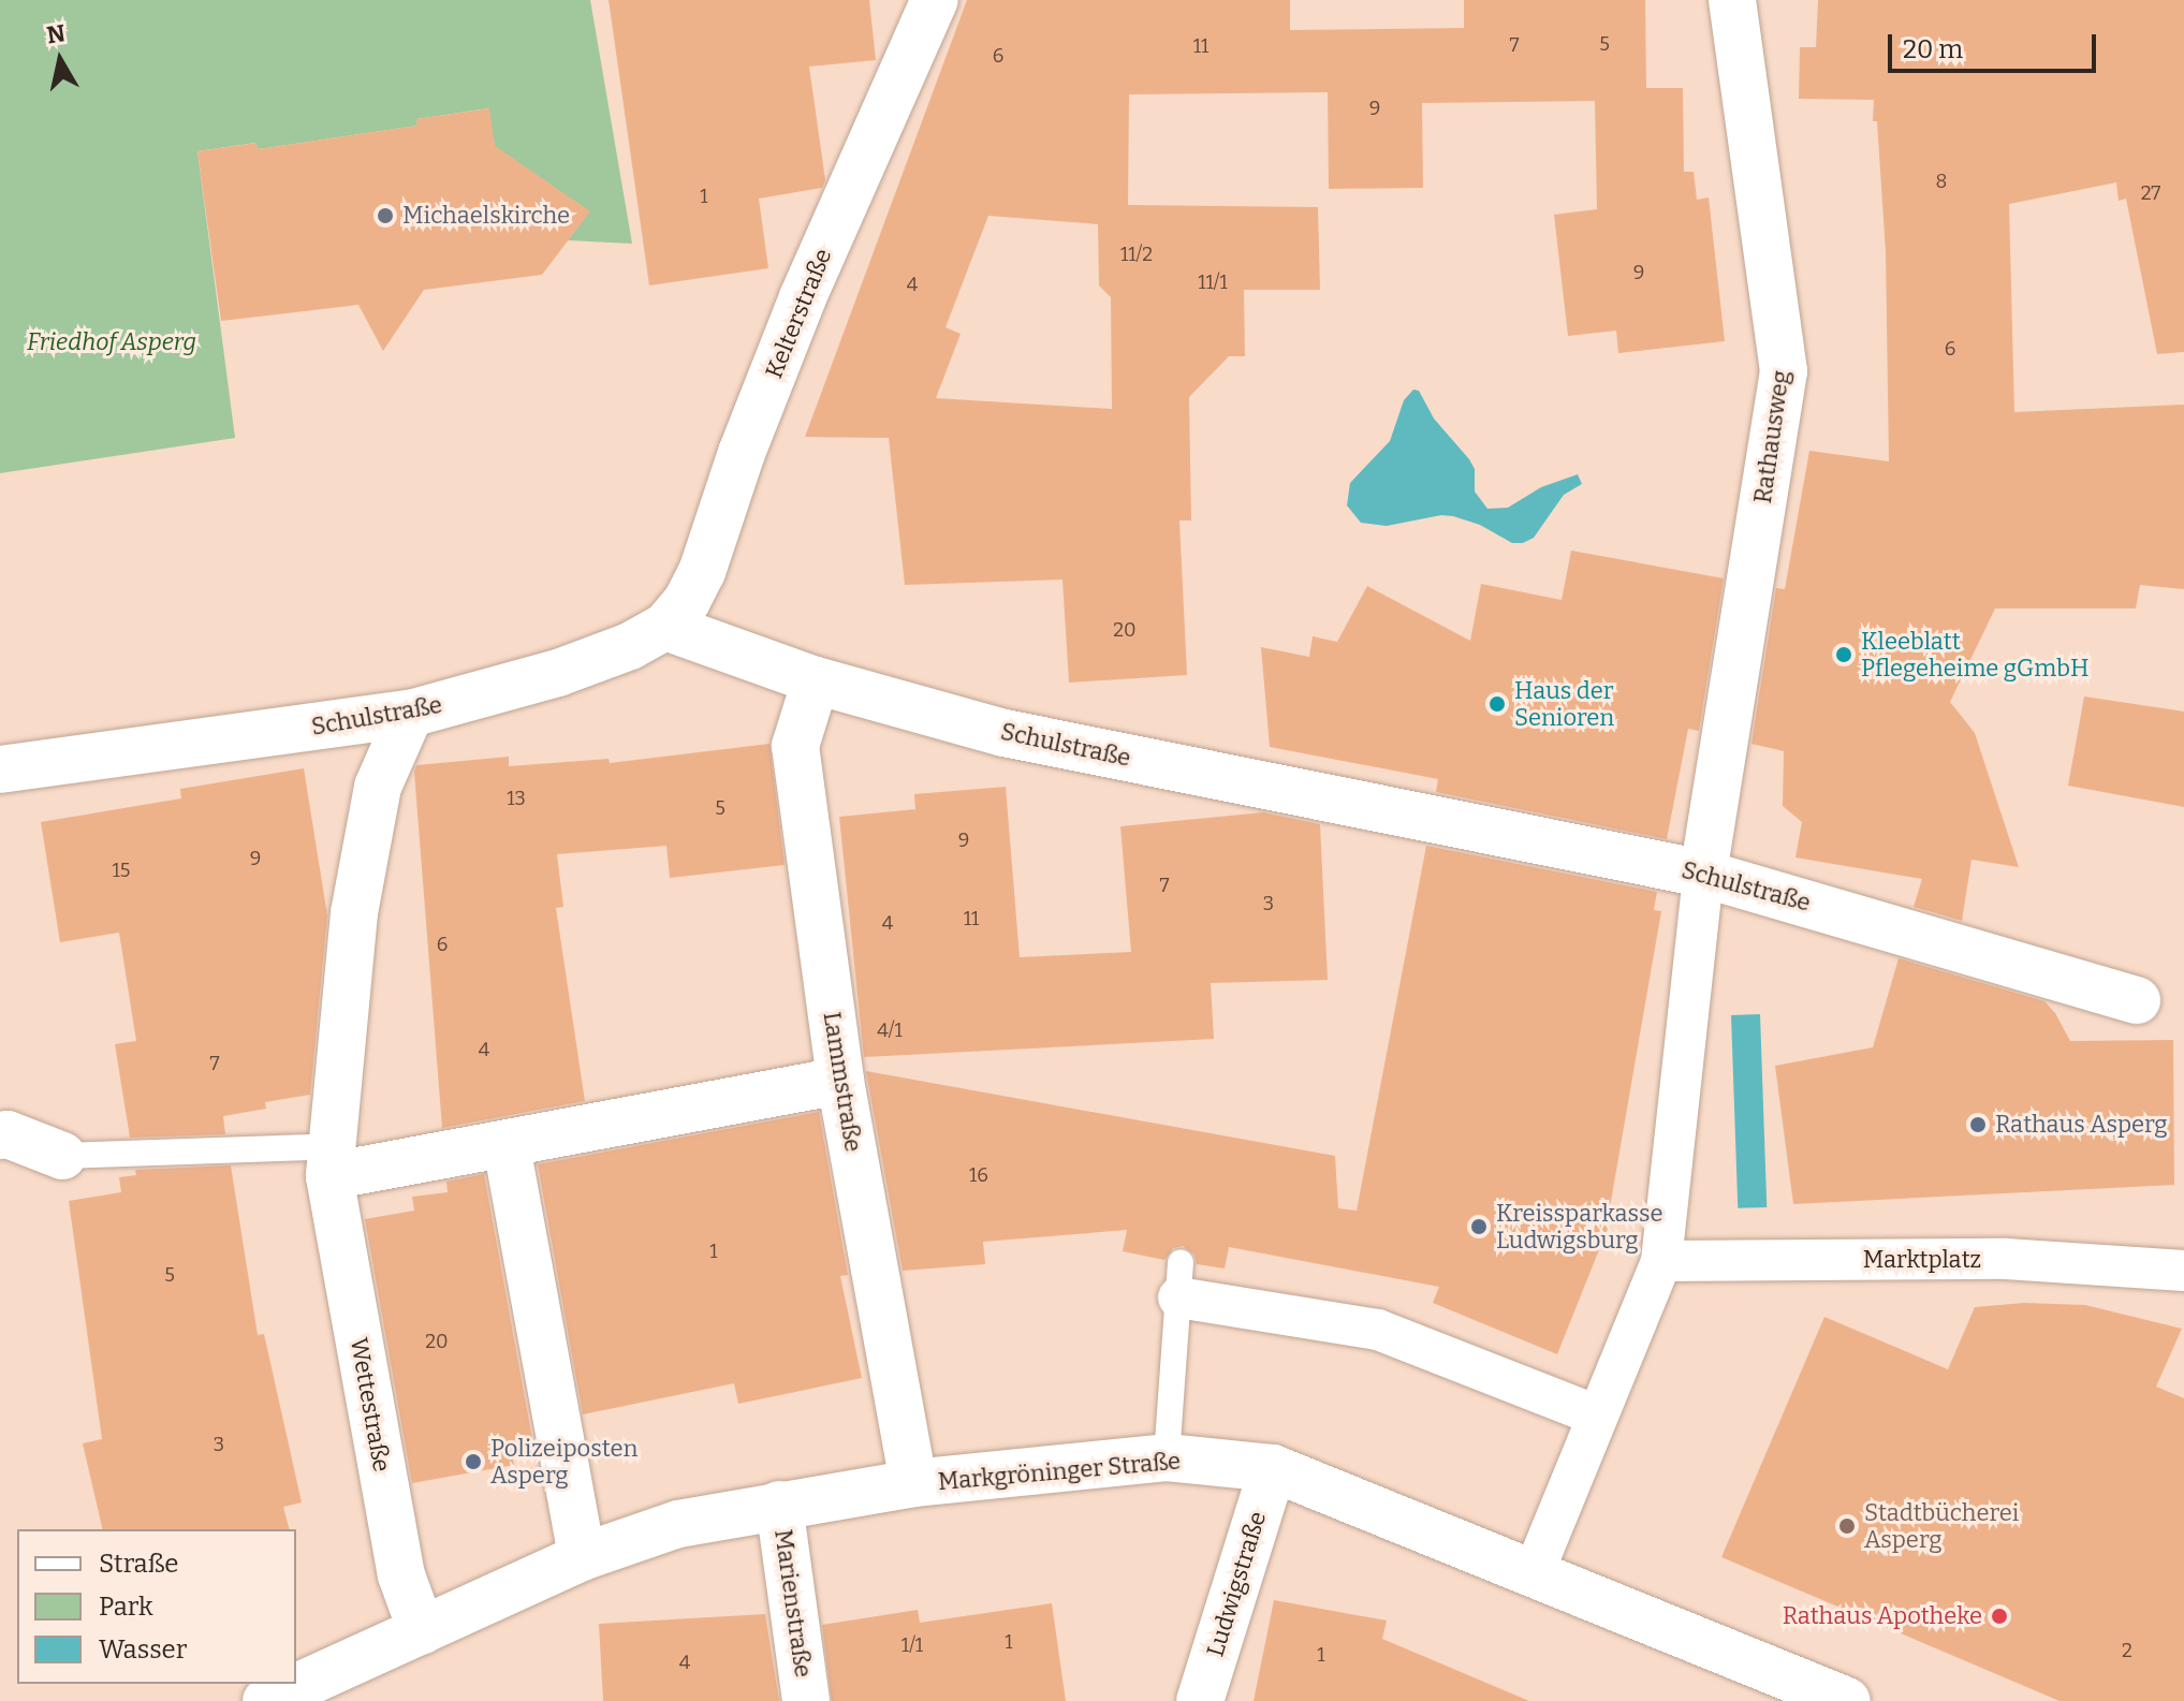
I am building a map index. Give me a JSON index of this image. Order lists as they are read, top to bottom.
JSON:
{
  "streets": {
    "street": [
      "Kelterstraße",
      "Rathausweg",
      "Schulstraße",
      "Lammstraße",
      "Marktplatz",
      "Wettestraße",
      "Markgröninger Straße",
      "Ludwigstraße",
      "Marienstraße"
    ]
  },
  "crossings": [
    ["Kelterstraße", "Schulstraße"],
    ["Rathausweg", "Schulstraße"],
    ["Schulstraße", "Lammstraße"],
    ["Schulstraße", "Wettestraße"],
    ["Lammstraße", "Markgröninger Straße"],
    ["Wettestraße", "Markgröninger Straße"],
    ["Markgröninger Straße", "Ludwigstraße"],
    ["Markgröninger Straße", "Marienstraße"]
  ],
  "parks": ["Friedhof Asperg"],
  "places": [
    "Michaelskirche",
    "Kleeblatt Pflegeheime gGmbH",
    "Haus der Senioren",
    "Rathaus Asperg",
    "Kreissparkasse Ludwigsburg",
    "Polizeiposten Asperg",
    "Stadtbücherei Asperg",
    "Rathaus Apotheke"
  ],
  "house_numbers": [
    "5",
    "7",
    "11",
    "6",
    "9",
    "8",
    "27",
    "1",
    "11/2",
    "9",
    "11/1",
    "4",
    "6",
    "20",
    "13",
    "5",
    "9",
    "9",
    "15",
    "7",
    "3",
    "11",
    "4",
    "6",
    "4/1",
    "4",
    "7",
    "16",
    "1",
    "5",
    "20",
    "3",
    "1",
    "1/1",
    "2",
    "1",
    "4"
  ],
  "legend": ["Straße", "Park", "Wasser"],
  "scale_bar": "20 m",
  "north": "top"
}
